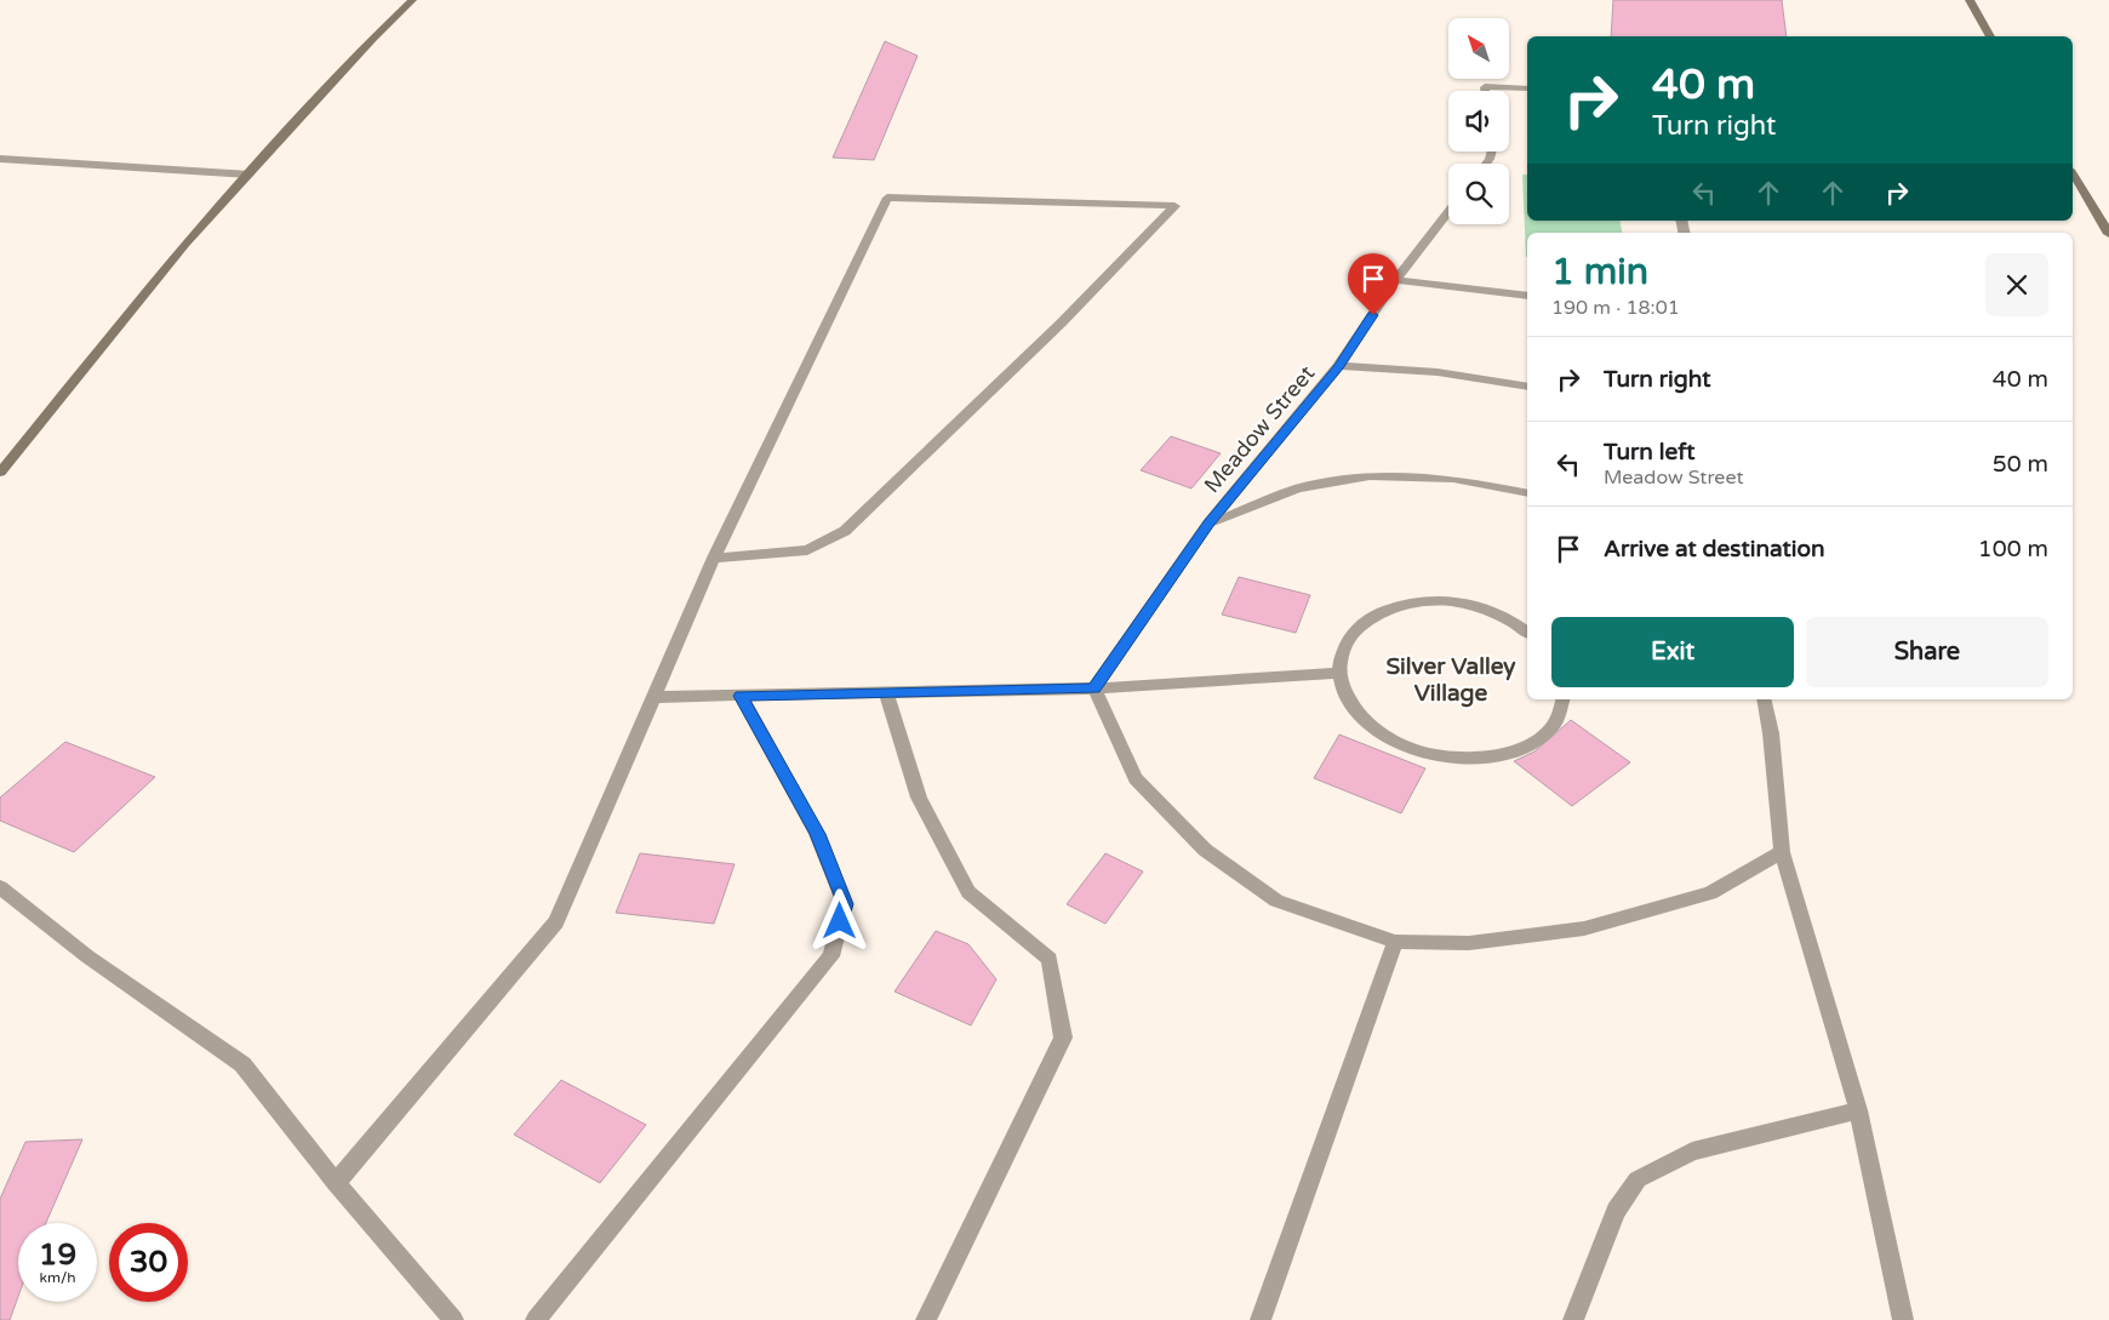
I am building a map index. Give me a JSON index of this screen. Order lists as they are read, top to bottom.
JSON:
{
  "streets": {
    "street": ["Meadow Street"]
  },
  "districts": ["Silver Valley Village"],
  "north": "top left",
  "page": {
    "turn": ["40 m", "Turn right"],
    "heading": ["1 min", "190 m · 18:01"],
    "list": [
      {
        "name": "Turn right",
        "value": "40 m"
      },
      {
        "name": "Turn left",
        "note": "Meadow Street",
        "value": "50 m"
      },
      {
        "name": "Arrive at destination",
        "value": "100 m"
      }
    ],
    "buttons": ["Exit", "Share"],
    "speed": "19 km/h",
    "limit": "30"
  }
}
